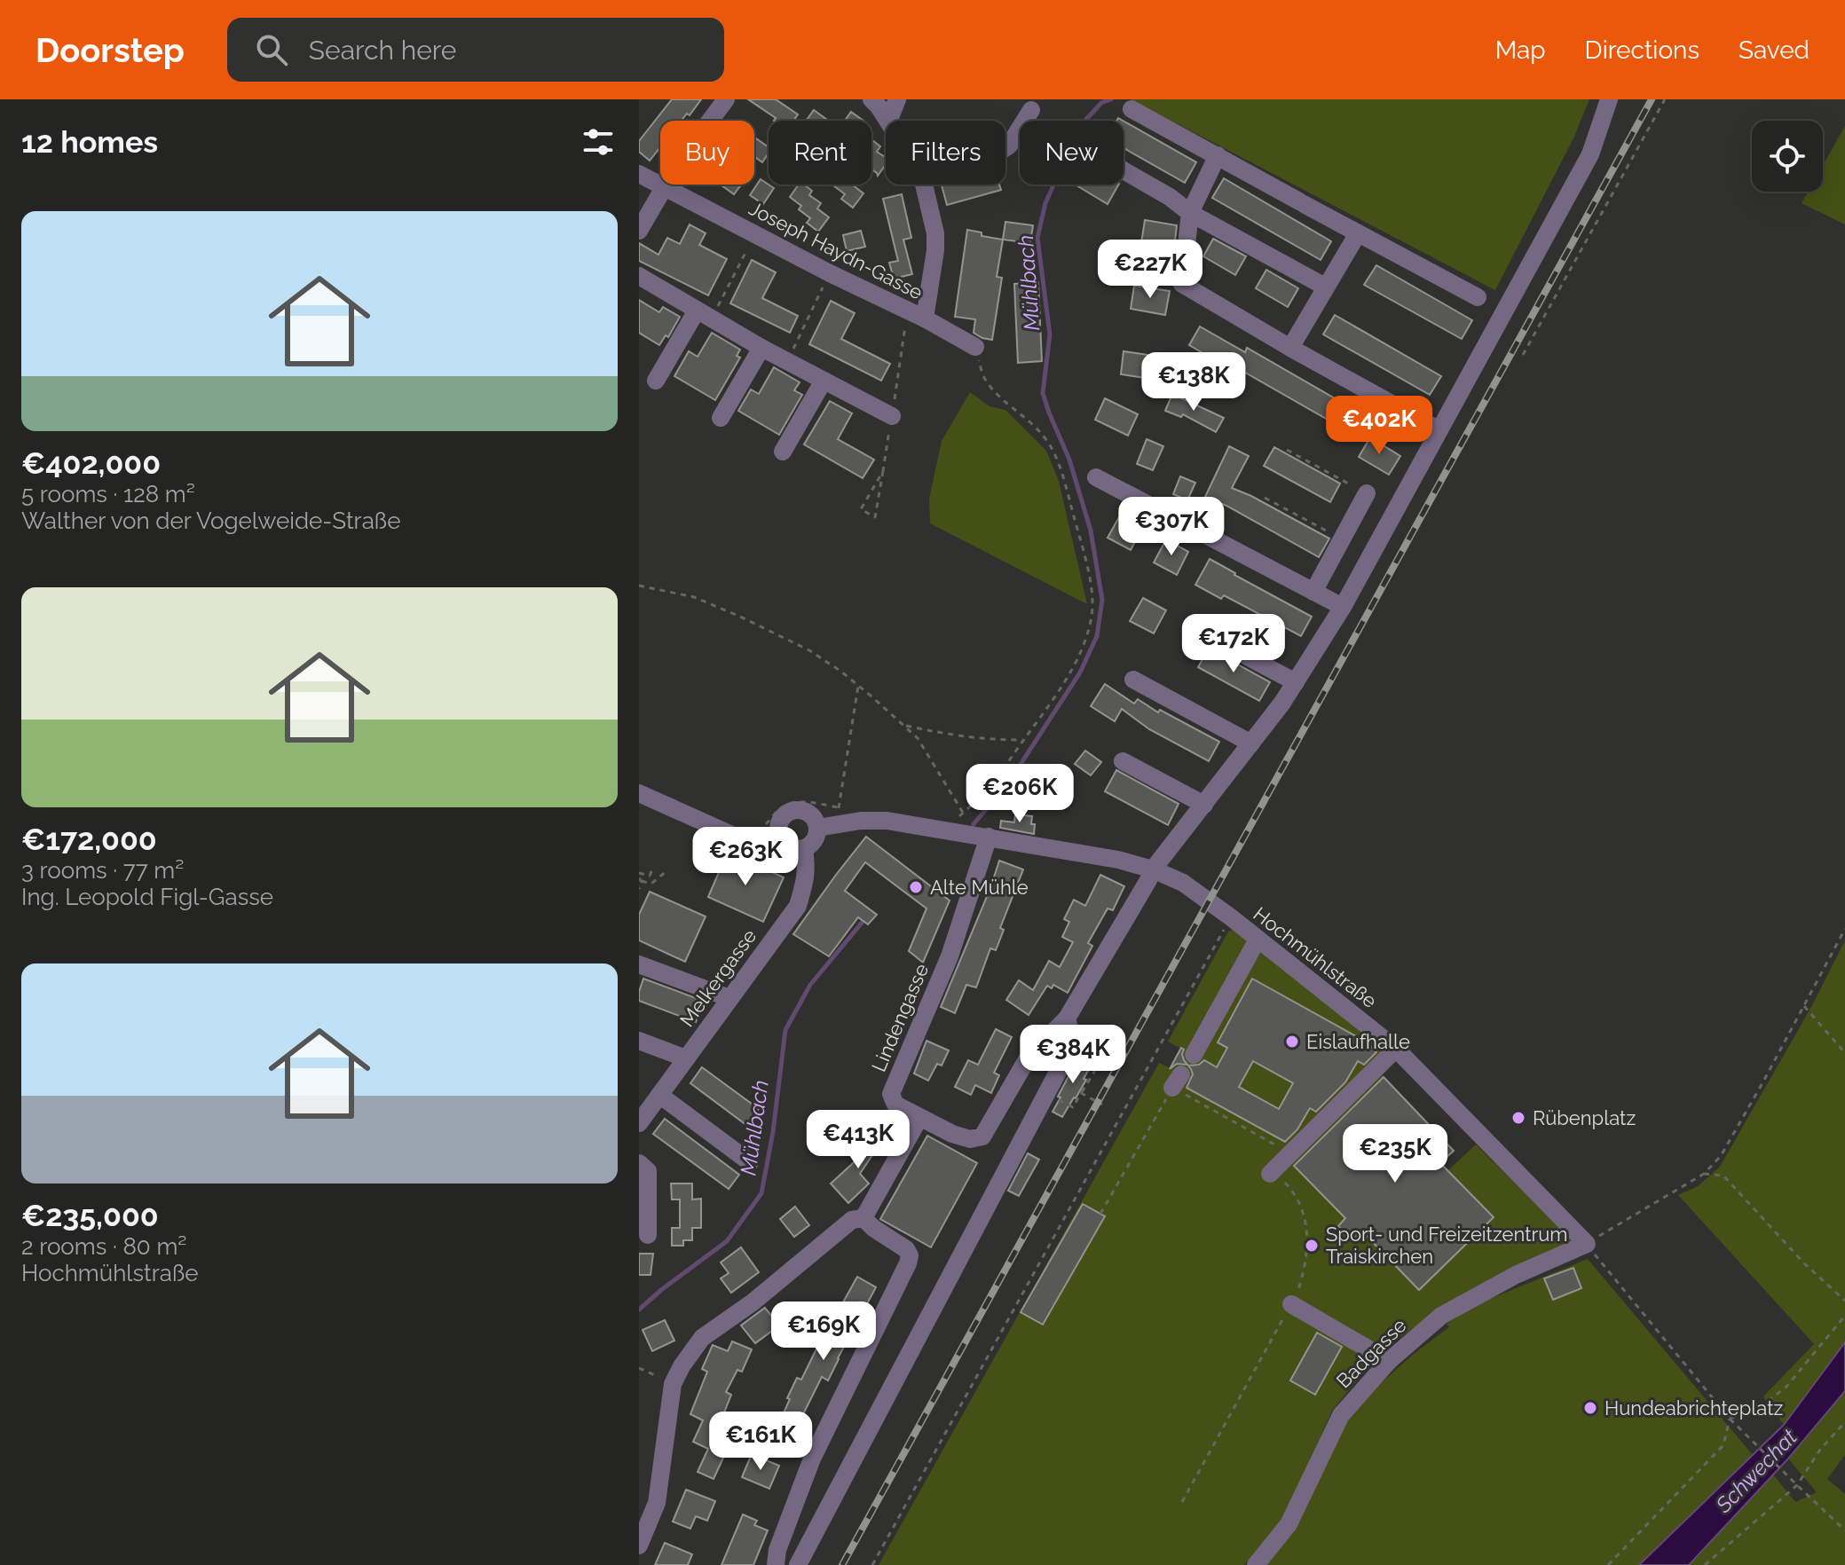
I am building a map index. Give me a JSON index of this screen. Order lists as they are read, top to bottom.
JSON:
{
  "streets": {
    "street": [
      "Joseph Haydn-Gasse",
      "Hochmühlstraße",
      "Melkergasse",
      "Lindengasse",
      "Badgasse"
    ]
  },
  "crossings": [
    ["Hochmühlstraße", "Melkergasse"],
    ["Hochmühlstraße", "Lindengasse"],
    ["Hochmühlstraße", "Badgasse"]
  ],
  "water": ["Mühlbach", "Schwechat"],
  "places": [
    "Alte Mühle",
    "Eislaufhalle",
    "Rübenplatz",
    "Sport- und Freizeitzentrum Traiskirchen",
    "Hundeabrichteplatz"
  ],
  "page": {
    "header": "Doorstep",
    "search": "Search here",
    "nav": ["Map", "Directions", "Saved"],
    "heading": "12 homes",
    "chip": [
      "Buy",
      "Rent",
      "Filters",
      "New"
    ],
    "list": [
      {
        "name": "€402,000",
        "note": "5 rooms · 128 m² · Walther von der Vogelweide-Straße"
      },
      {
        "name": "€172,000",
        "note": "3 rooms · 77 m² · Ing. Leopold Figl-Gasse"
      },
      {
        "name": "€235,000",
        "note": "2 rooms · 80 m² · Hochmühlstraße"
      }
    ],
    "price": [
      "€227K",
      "€138K",
      "€402K",
      "€307K",
      "€172K",
      "€206K",
      "€263K",
      "€384K",
      "€413K",
      "€235K",
      "€169K",
      "€161K"
    ]
  }
}
